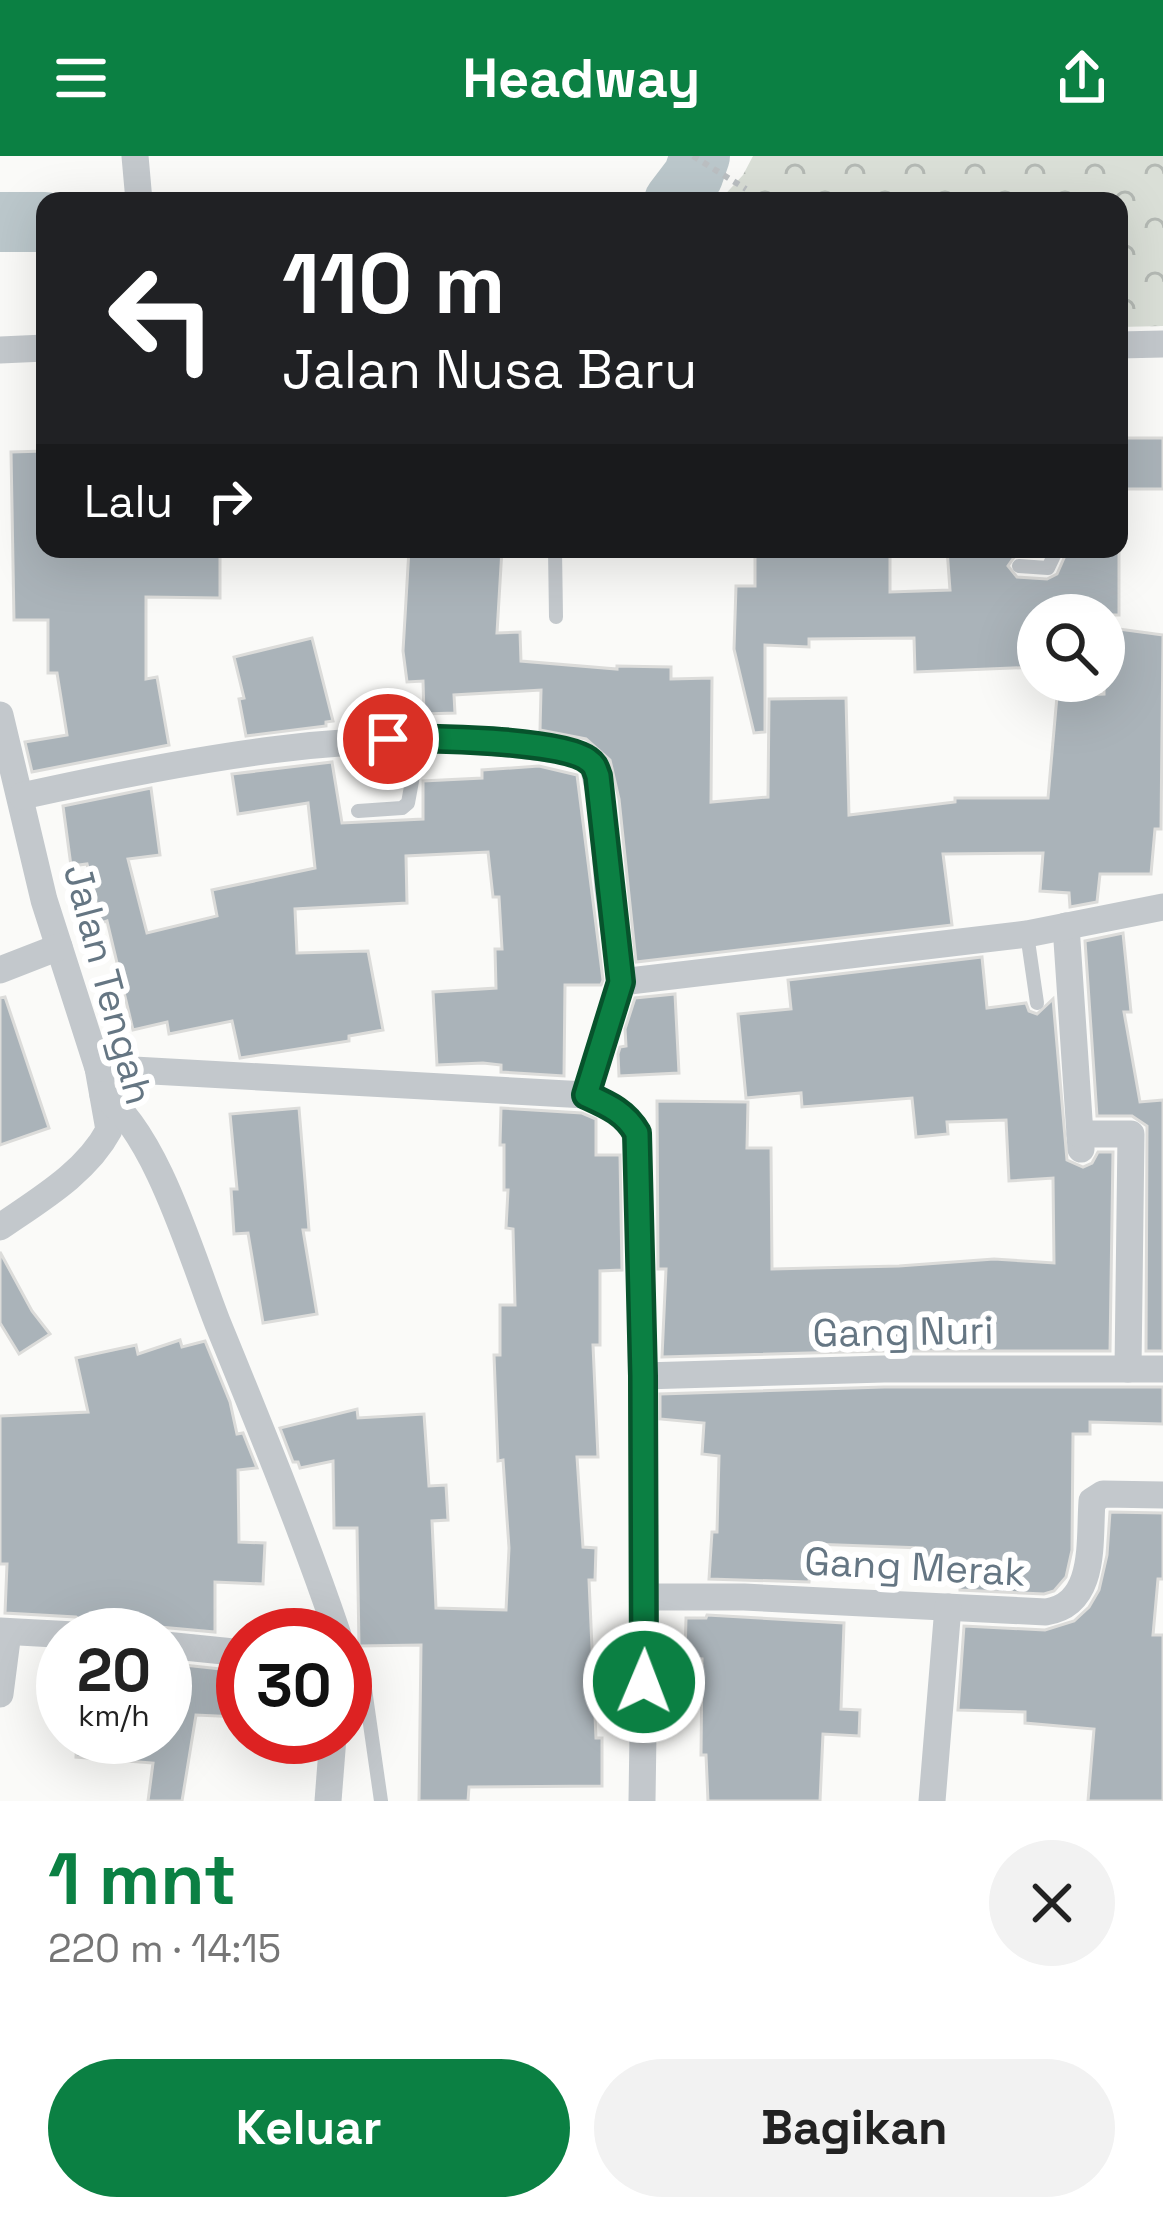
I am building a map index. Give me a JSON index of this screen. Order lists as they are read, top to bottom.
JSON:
{
  "streets": {
    "street": ["Jalan Tengah", "Gang Nuri", "Gang Merak"]
  },
  "page": {
    "header": "Headway",
    "turn": ["110 m", "Jalan Nusa Baru"],
    "then": "Lalu",
    "speed": "20 km/h",
    "limit": "30",
    "heading": ["1 mnt", "220 m · 14:15"],
    "buttons": ["Keluar", "Bagikan"]
  }
}
